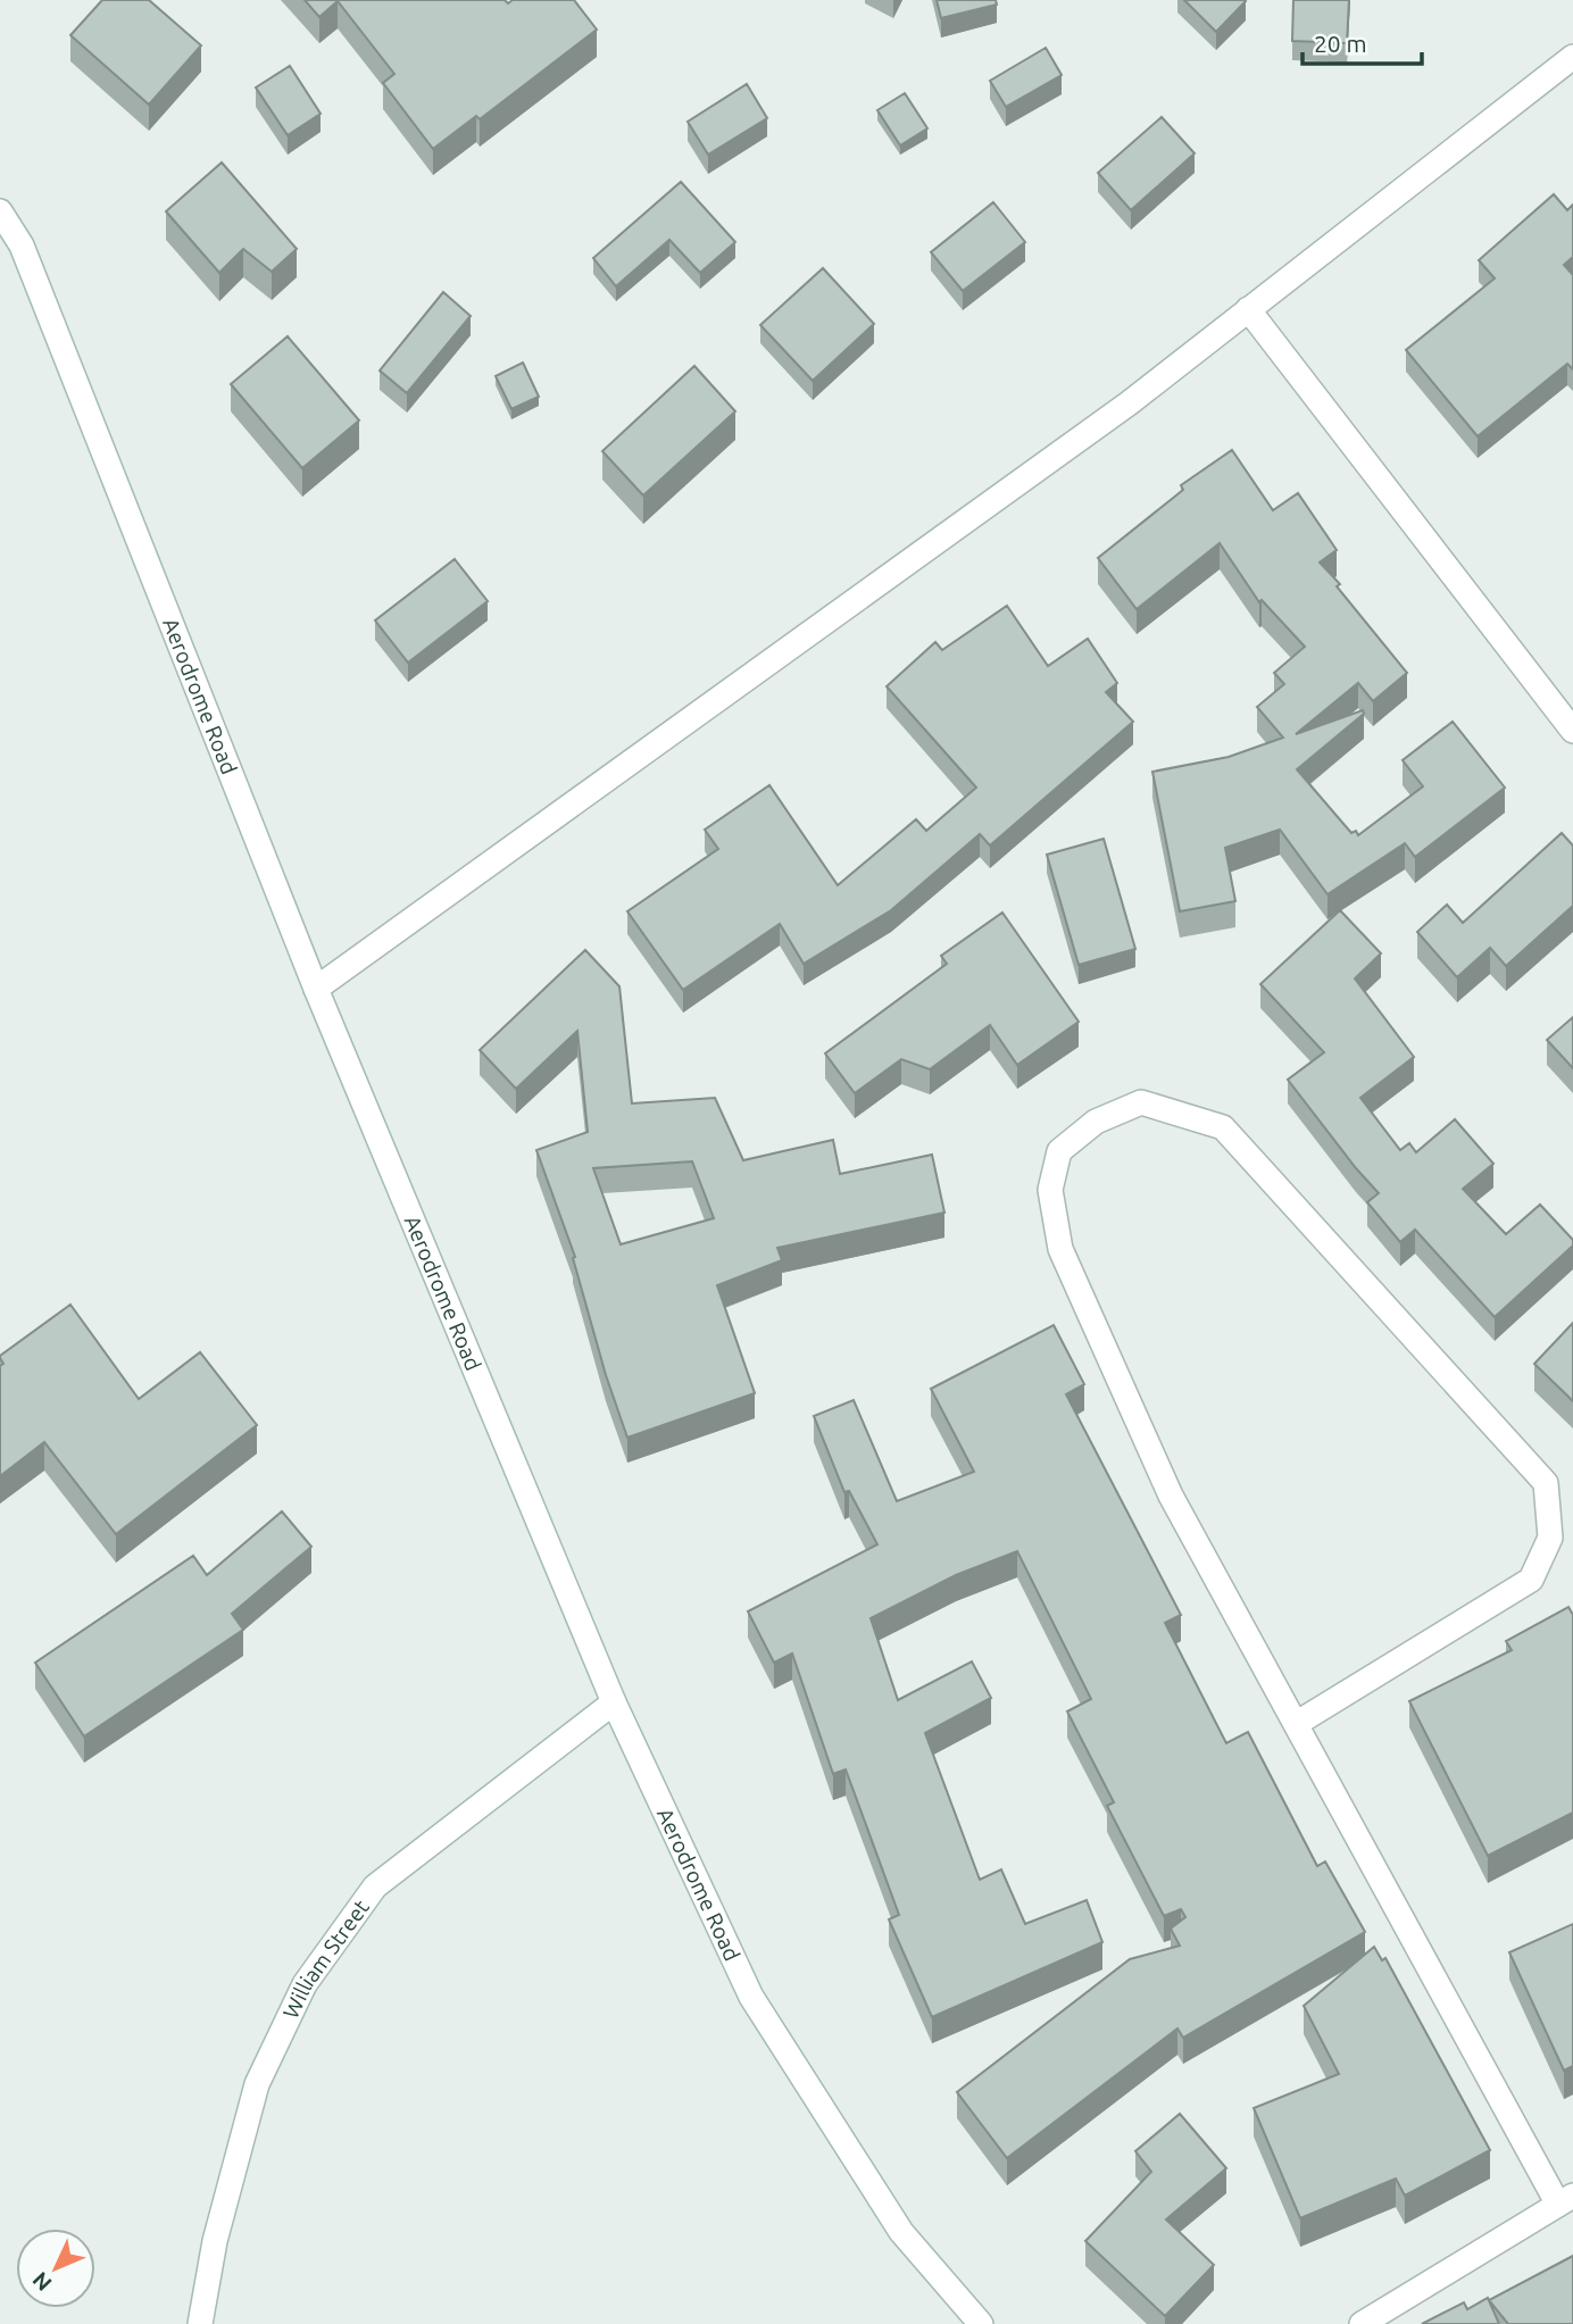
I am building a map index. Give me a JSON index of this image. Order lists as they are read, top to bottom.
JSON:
{
  "streets": {
    "street": ["Aerodrome Road", "William Street"]
  },
  "crossings": [
    ["Aerodrome Road", "William Street"]
  ],
  "scale_bar": "20 m",
  "north": "bottom left"
}
